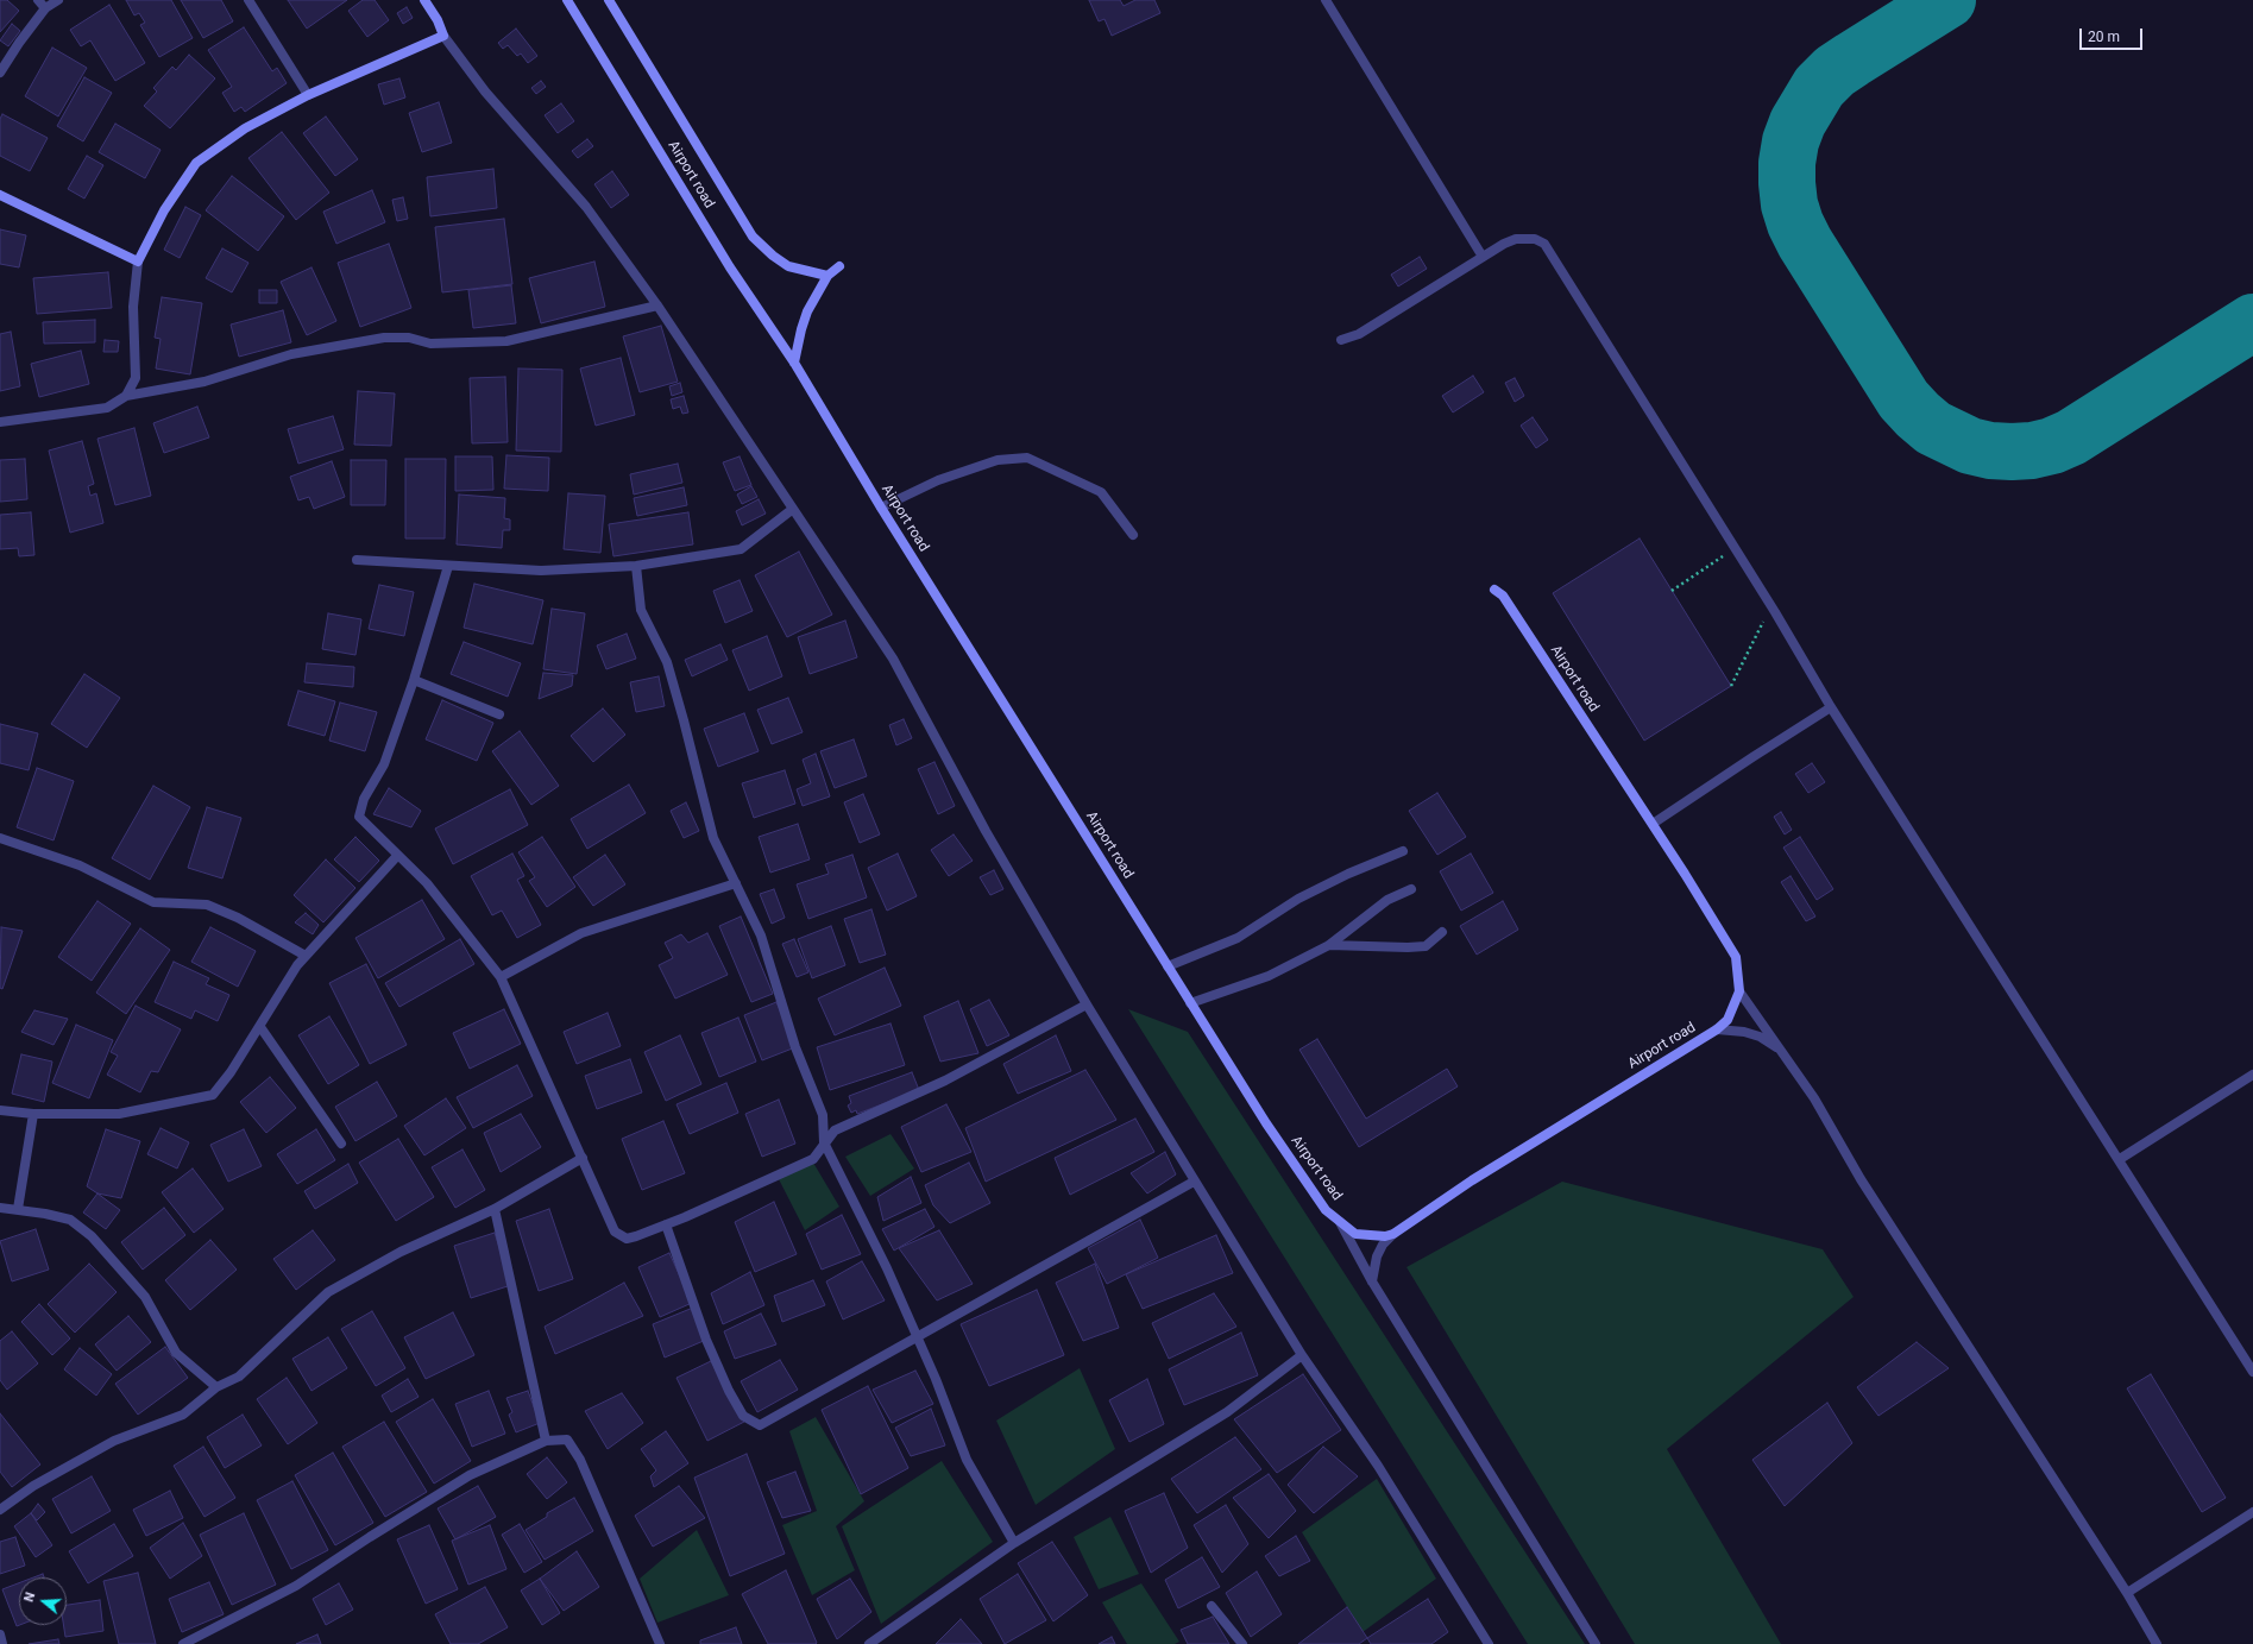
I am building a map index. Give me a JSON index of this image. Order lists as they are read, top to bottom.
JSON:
{
  "streets": {
    "main road": ["Airport road"]
  },
  "scale_bar": "20 m",
  "north": "left"
}
